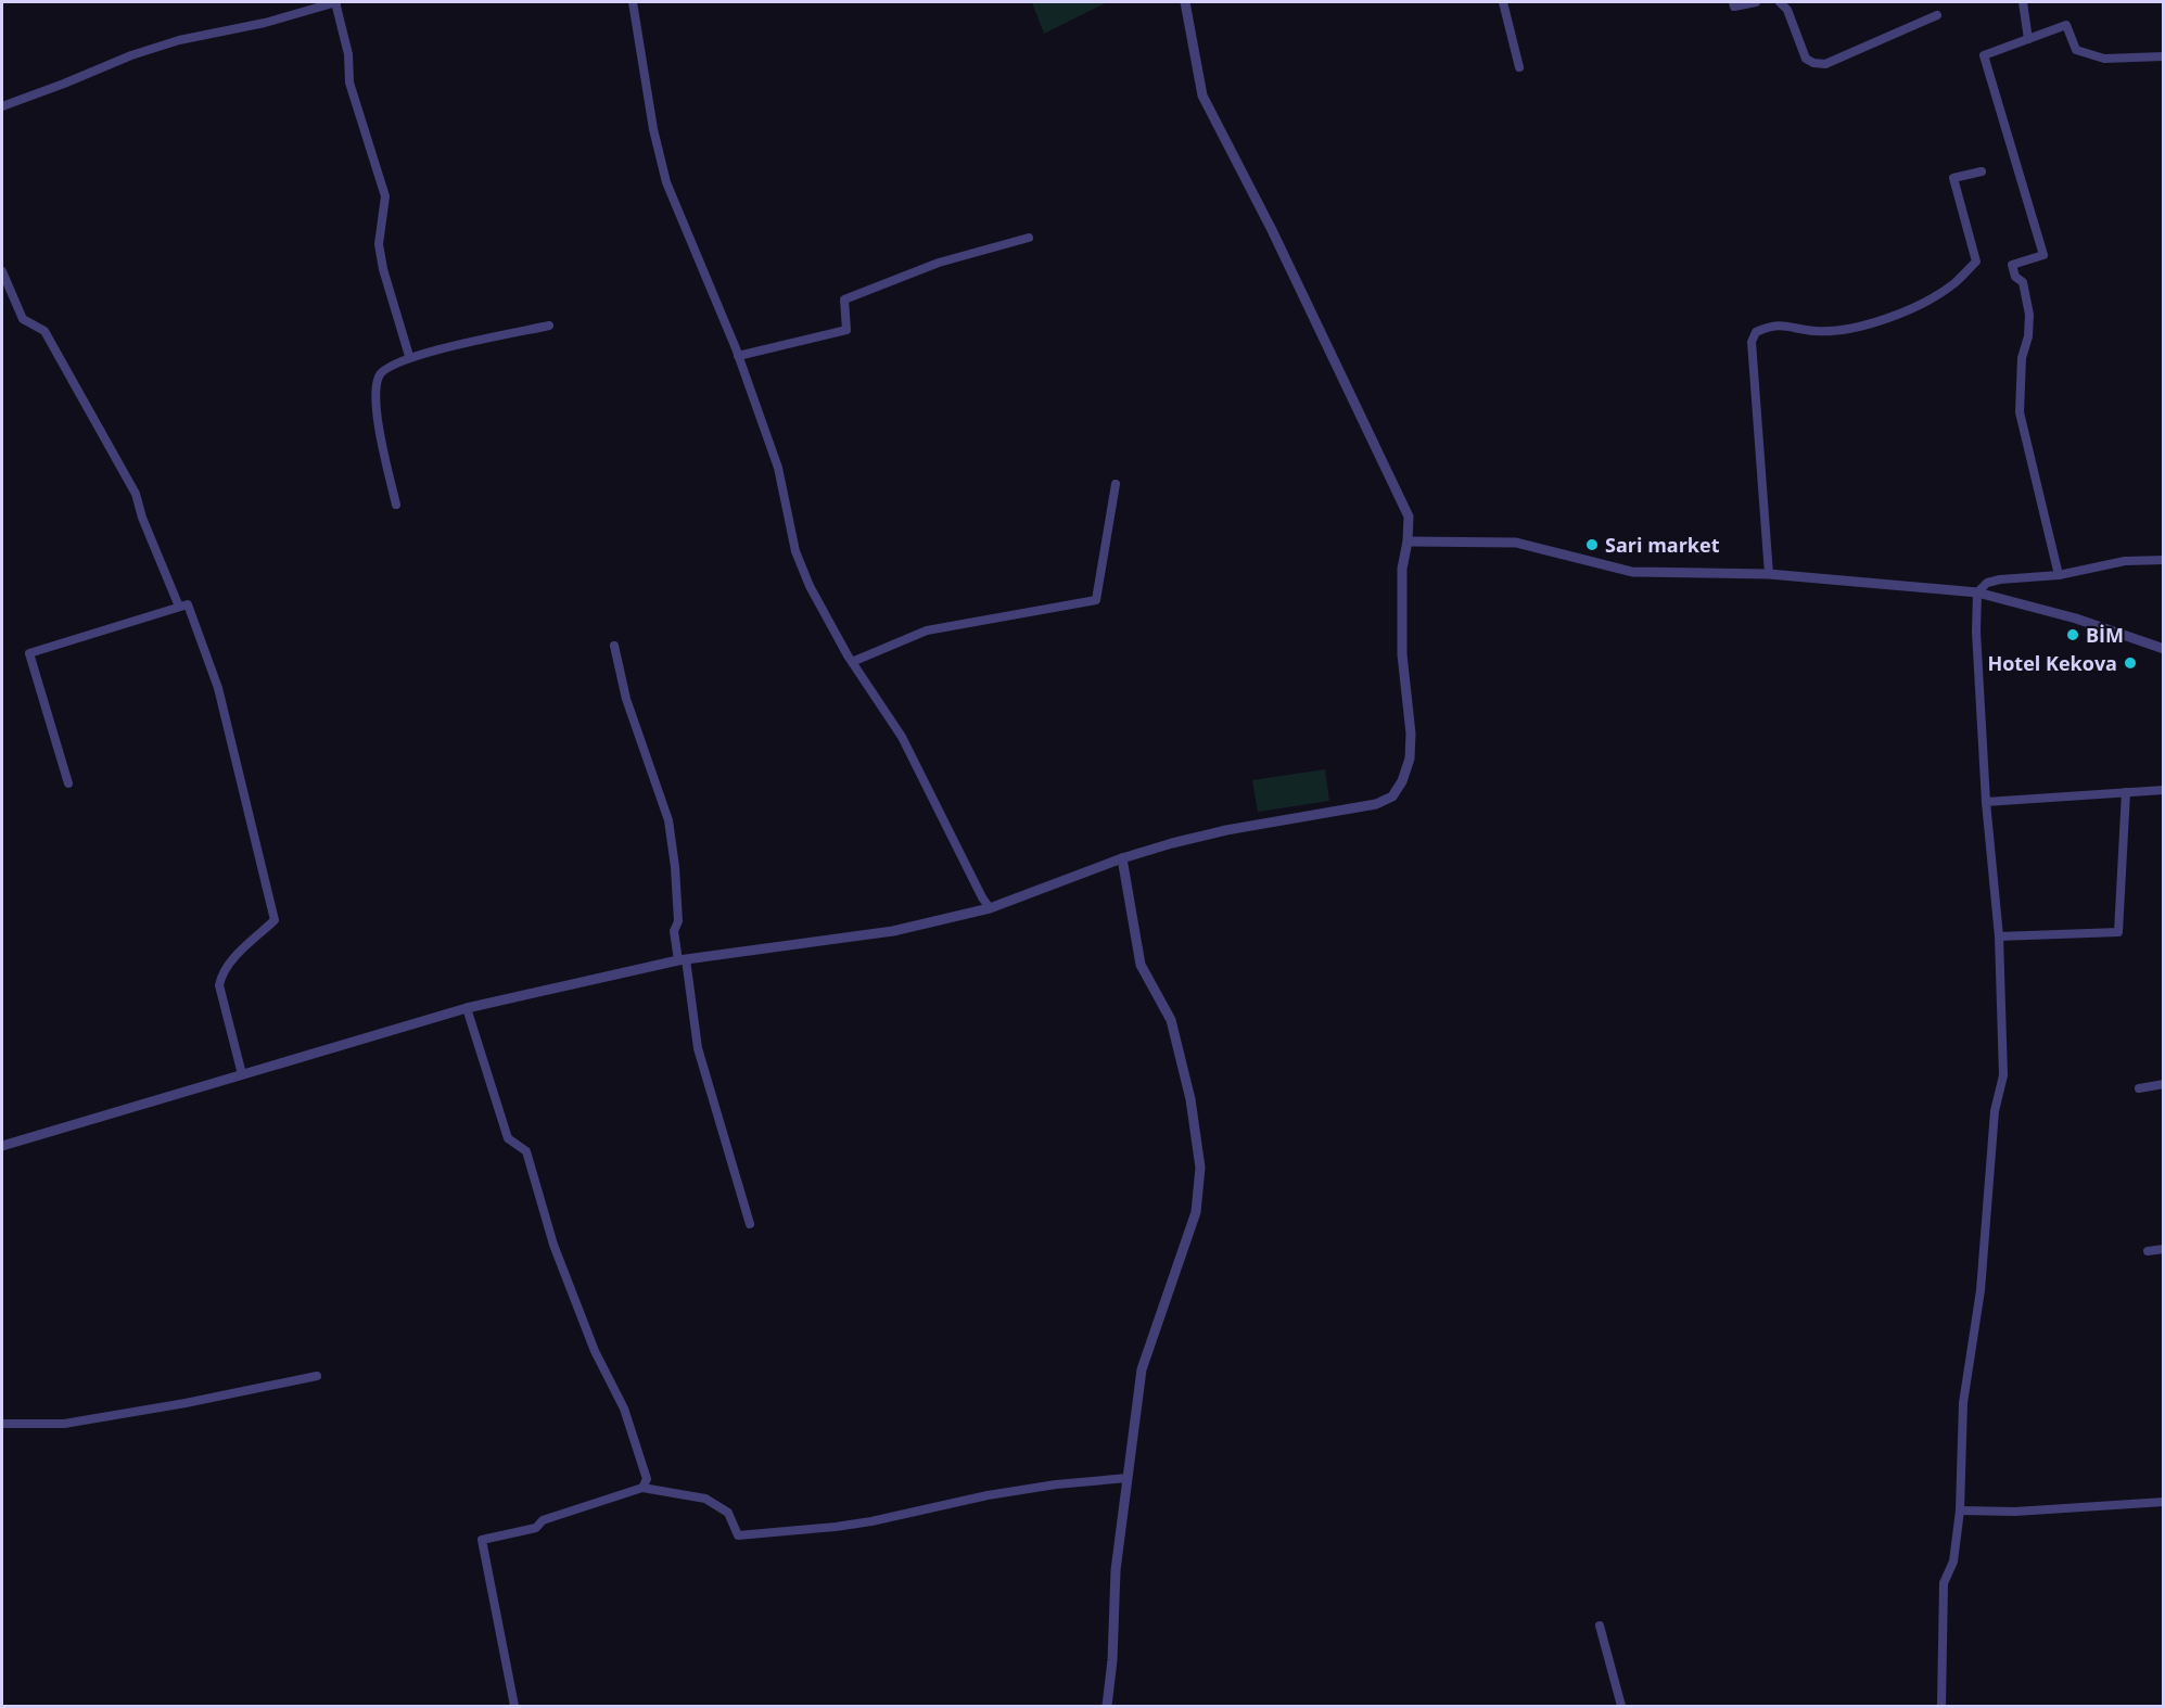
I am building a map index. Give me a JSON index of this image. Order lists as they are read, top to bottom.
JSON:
{
  "places": ["Sari market", "BİM", "Hotel Kekova"]
}
